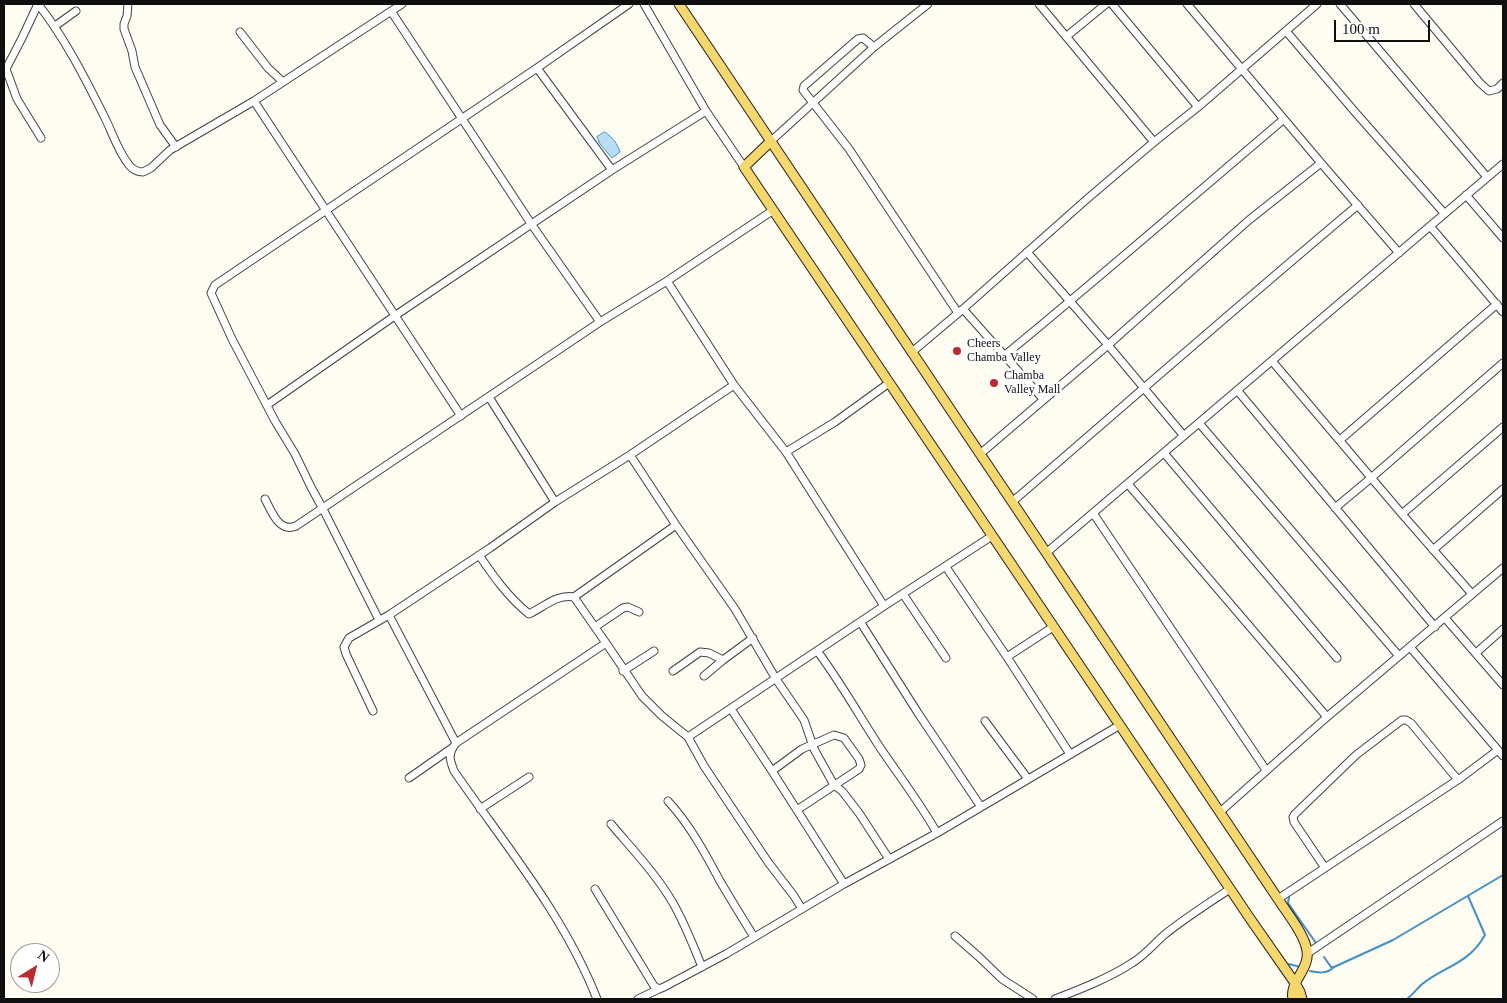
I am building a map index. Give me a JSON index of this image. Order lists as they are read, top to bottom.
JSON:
{
  "places": ["Cheers Chamba Valley", "Chamba Valley Mall"],
  "scale_bar": "100 m",
  "north": "top right"
}
